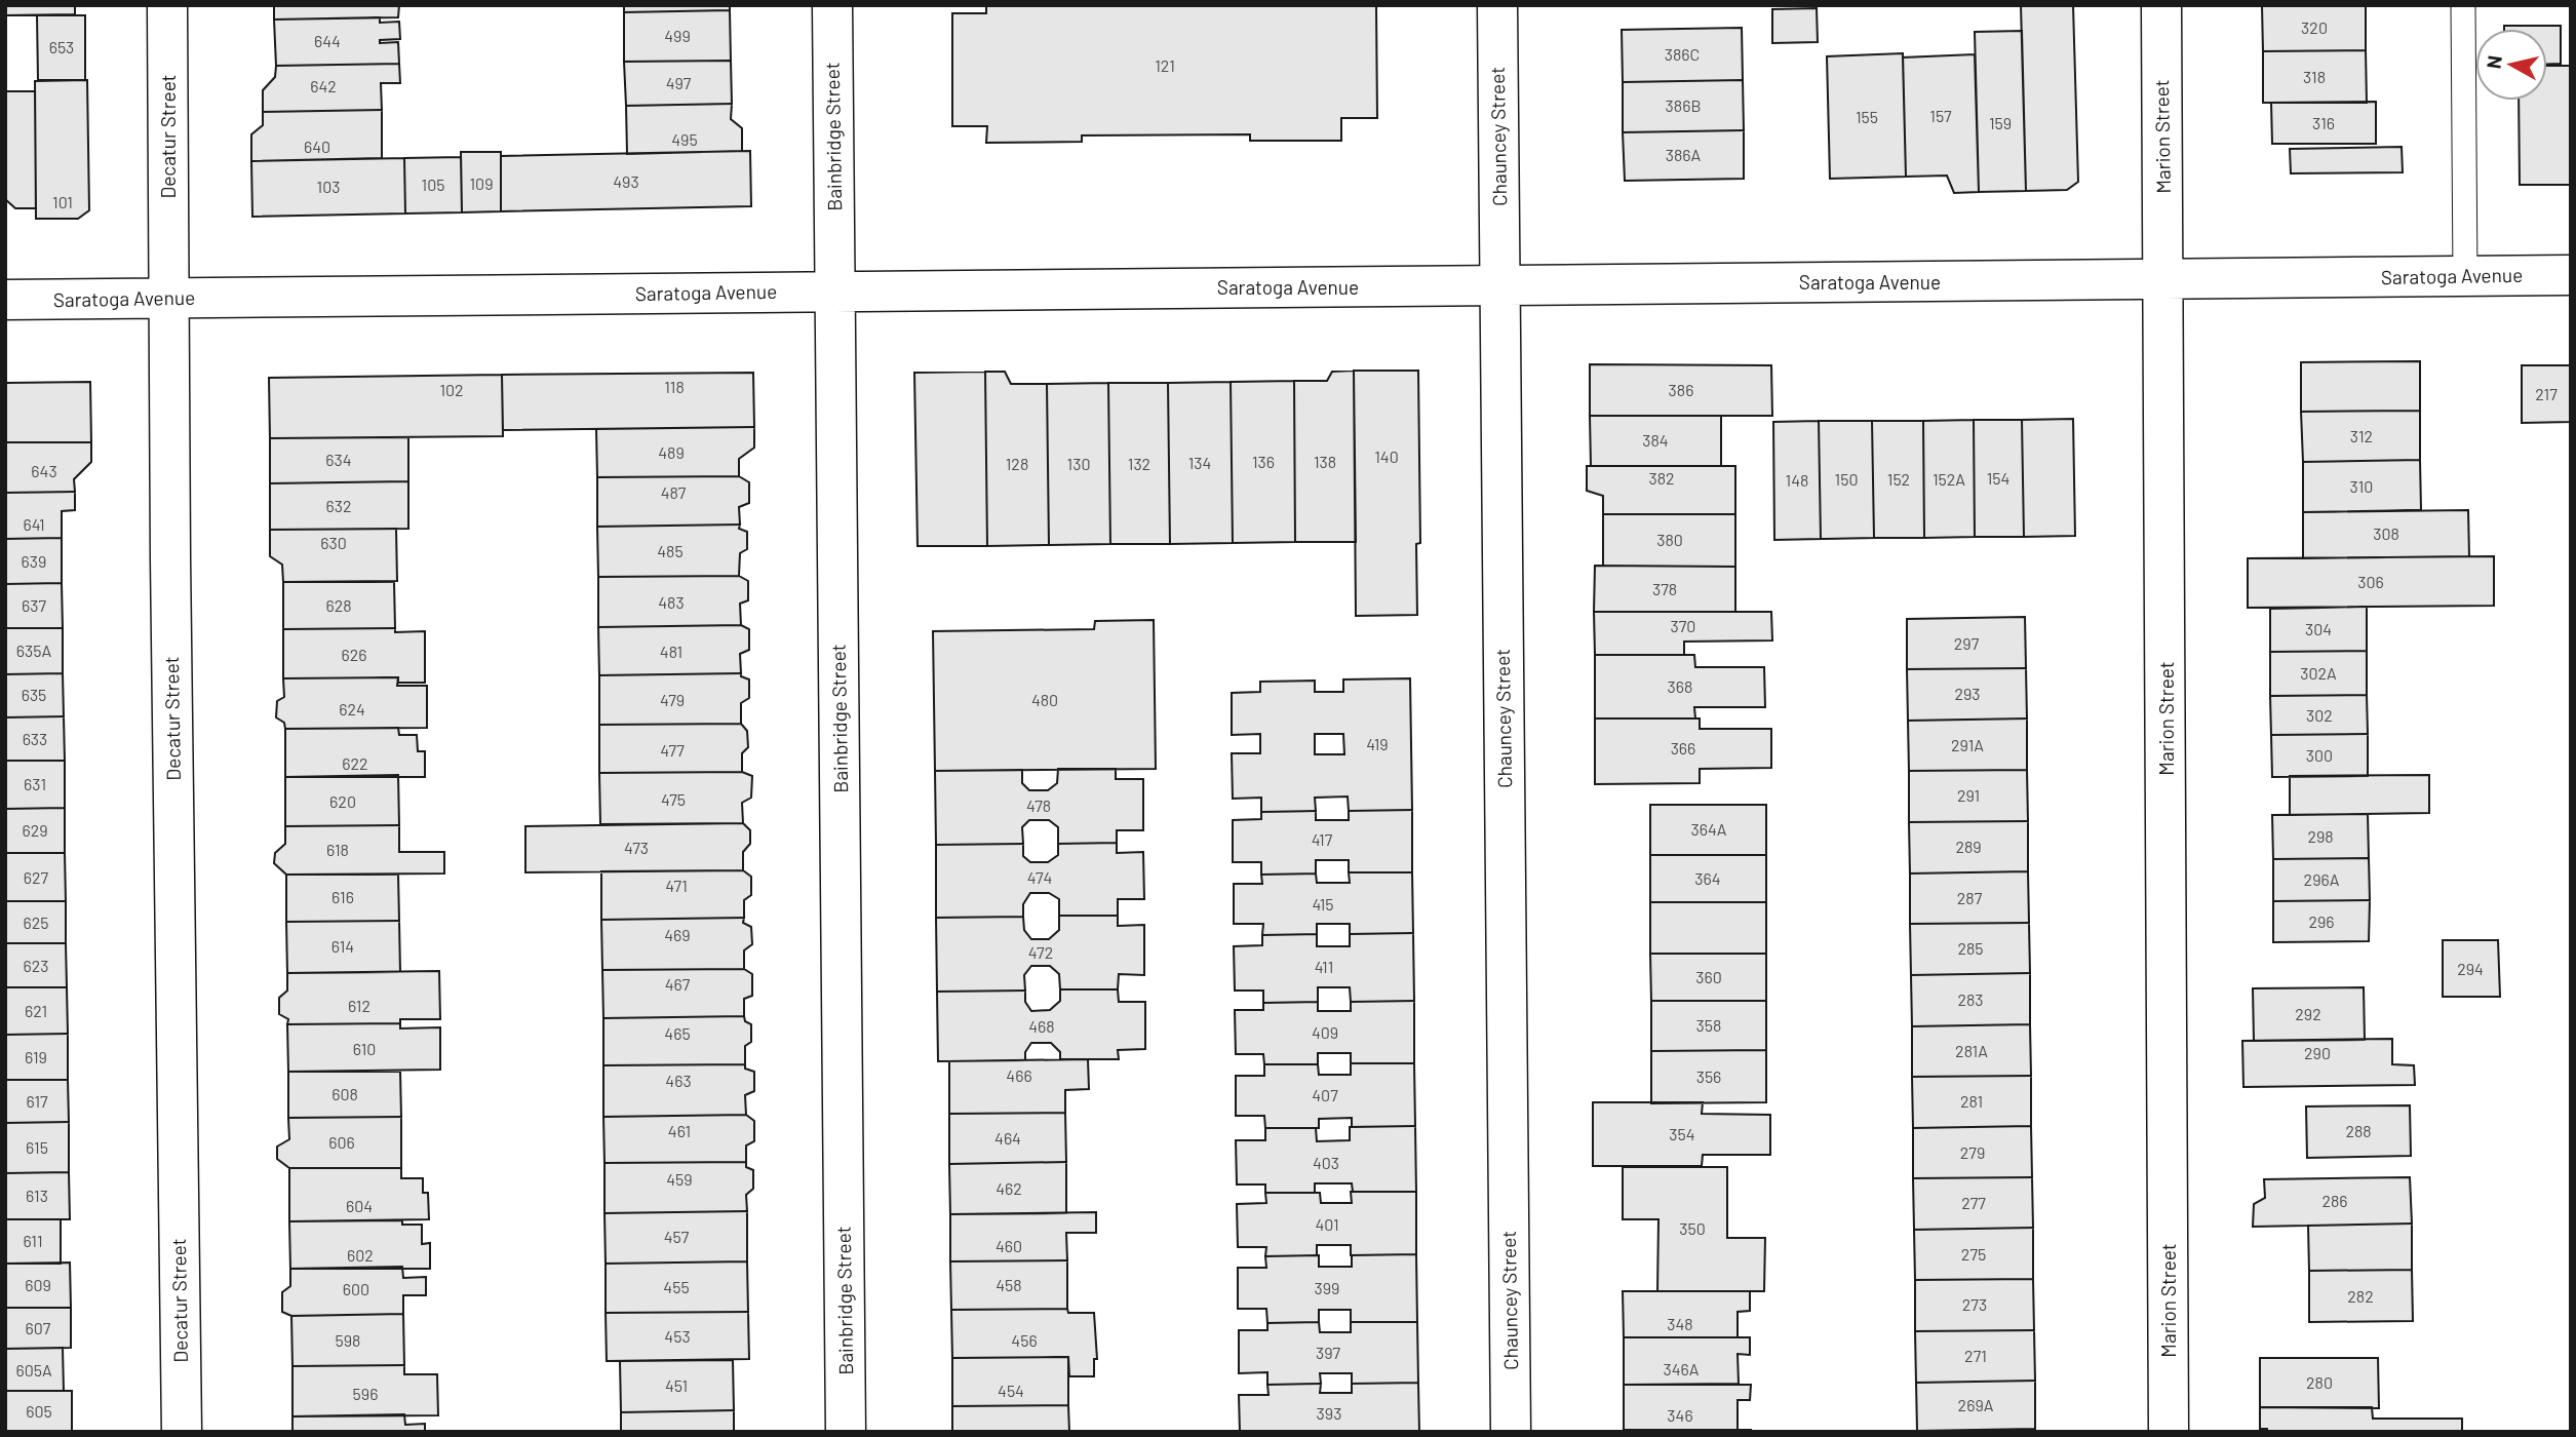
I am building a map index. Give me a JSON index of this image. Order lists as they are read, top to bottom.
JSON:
{
  "streets": {
    "street": [
      "Decatur Street",
      "Bainbridge Street",
      "Chauncey Street",
      "Marion Street",
      "Saratoga Avenue"
    ]
  },
  "crossings": [
    ["Decatur Street", "Saratoga Avenue"],
    ["Bainbridge Street", "Saratoga Avenue"],
    ["Chauncey Street", "Saratoga Avenue"],
    ["Marion Street", "Saratoga Avenue"]
  ],
  "house_numbers": [
    "320",
    "499",
    "644",
    "653",
    "386C",
    "121",
    "318",
    "497",
    "642",
    "386B",
    "157",
    "155",
    "159",
    "316",
    "495",
    "640",
    "386A",
    "493",
    "109",
    "105",
    "103",
    "101",
    "118",
    "102",
    "386",
    "217",
    "312",
    "384",
    "489",
    "140",
    "634",
    "136",
    "138",
    "134",
    "128",
    "130",
    "132",
    "643",
    "382",
    "154",
    "150",
    "152",
    "152A",
    "148",
    "310",
    "487",
    "632",
    "641",
    "308",
    "380",
    "630",
    "485",
    "639",
    "306",
    "378",
    "483",
    "637",
    "628",
    "370",
    "304",
    "297",
    "635A",
    "481",
    "626",
    "302A",
    "368",
    "293",
    "635",
    "479",
    "480",
    "624",
    "302",
    "633",
    "419",
    "291A",
    "366",
    "477",
    "300",
    "622",
    "631",
    "291",
    "475",
    "620",
    "478",
    "364A",
    "629",
    "298",
    "417",
    "289",
    "473",
    "618",
    "627",
    "474",
    "364",
    "296A",
    "471",
    "616",
    "287",
    "415",
    "296",
    "625",
    "469",
    "614",
    "285",
    "472",
    "623",
    "411",
    "294",
    "360",
    "467",
    "283",
    "612",
    "621",
    "292",
    "358",
    "468",
    "409",
    "465",
    "610",
    "281A",
    "290",
    "619",
    "466",
    "356",
    "463",
    "608",
    "407",
    "617",
    "281",
    "461",
    "288",
    "354",
    "464",
    "606",
    "615",
    "279",
    "403",
    "459",
    "462",
    "613",
    "286",
    "277",
    "604",
    "401",
    "350",
    "457",
    "611",
    "460",
    "275",
    "602",
    "609",
    "458",
    "455",
    "399",
    "600",
    "282",
    "273",
    "348",
    "607",
    "453",
    "598",
    "456",
    "397",
    "271",
    "346A",
    "605A",
    "280",
    "451",
    "454",
    "596",
    "269A",
    "605",
    "393",
    "346"
  ],
  "north": "left"
}
